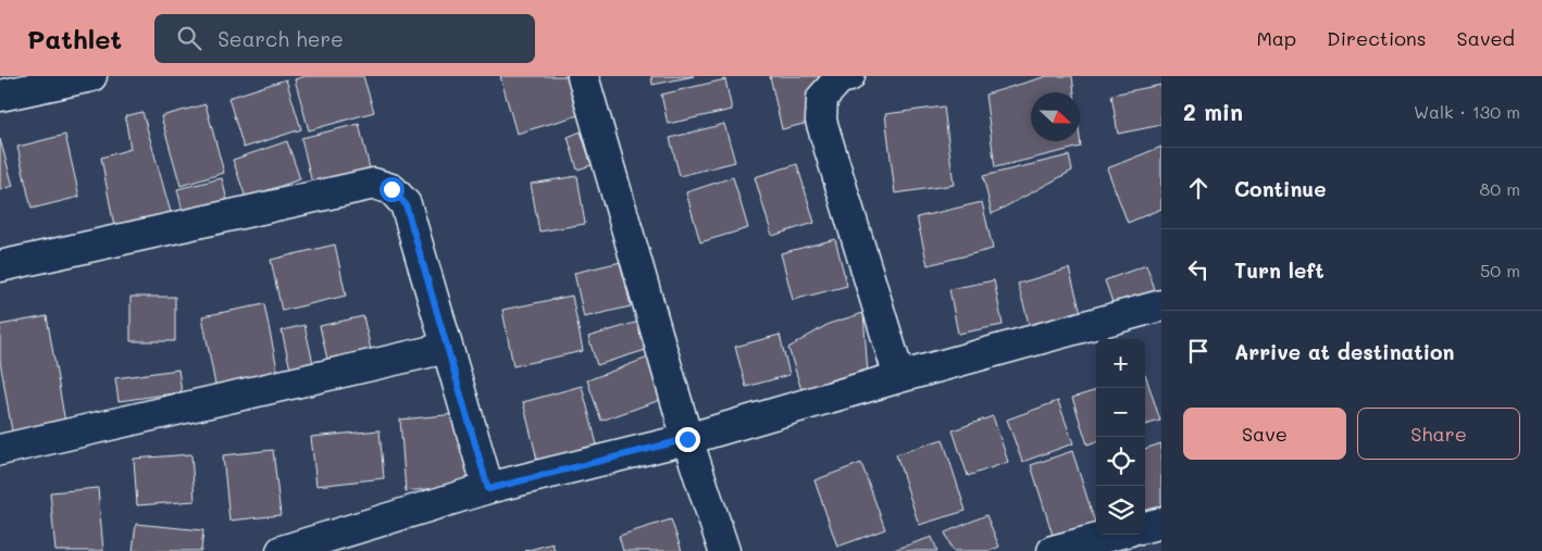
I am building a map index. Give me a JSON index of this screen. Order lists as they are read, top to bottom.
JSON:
{
  "north": "right",
  "page": {
    "header": "Pathlet",
    "search": "Search here",
    "nav": ["Map", "Directions", "Saved"],
    "heading": ["2 min", "Walk · 130 m"],
    "list": [
      ["Continue", "80 m"],
      ["Turn left", "50 m"],
      "Arrive at destination"
    ],
    "map_buttons": ["+", "−"],
    "buttons": ["Save", "Share"]
  }
}
